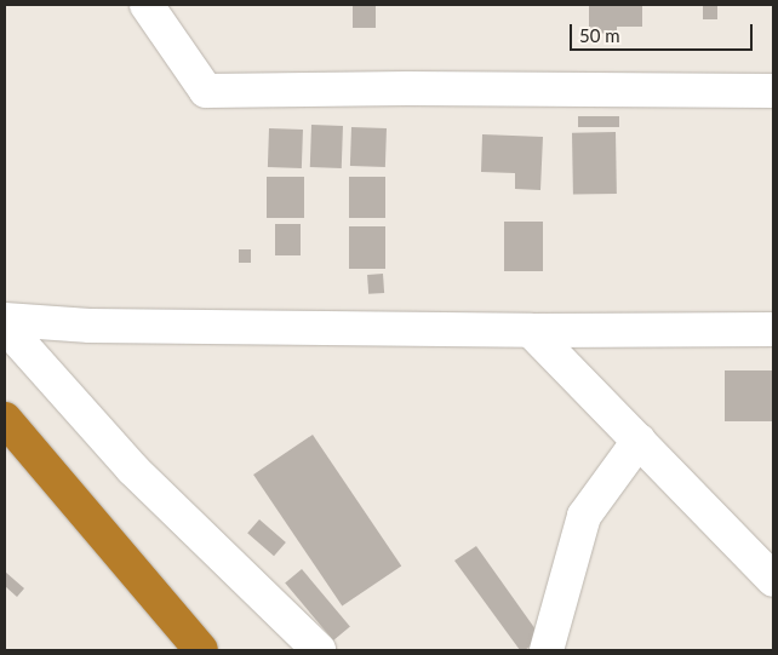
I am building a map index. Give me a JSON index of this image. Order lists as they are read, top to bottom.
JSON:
{
  "scale_bar": "50 m"
}
